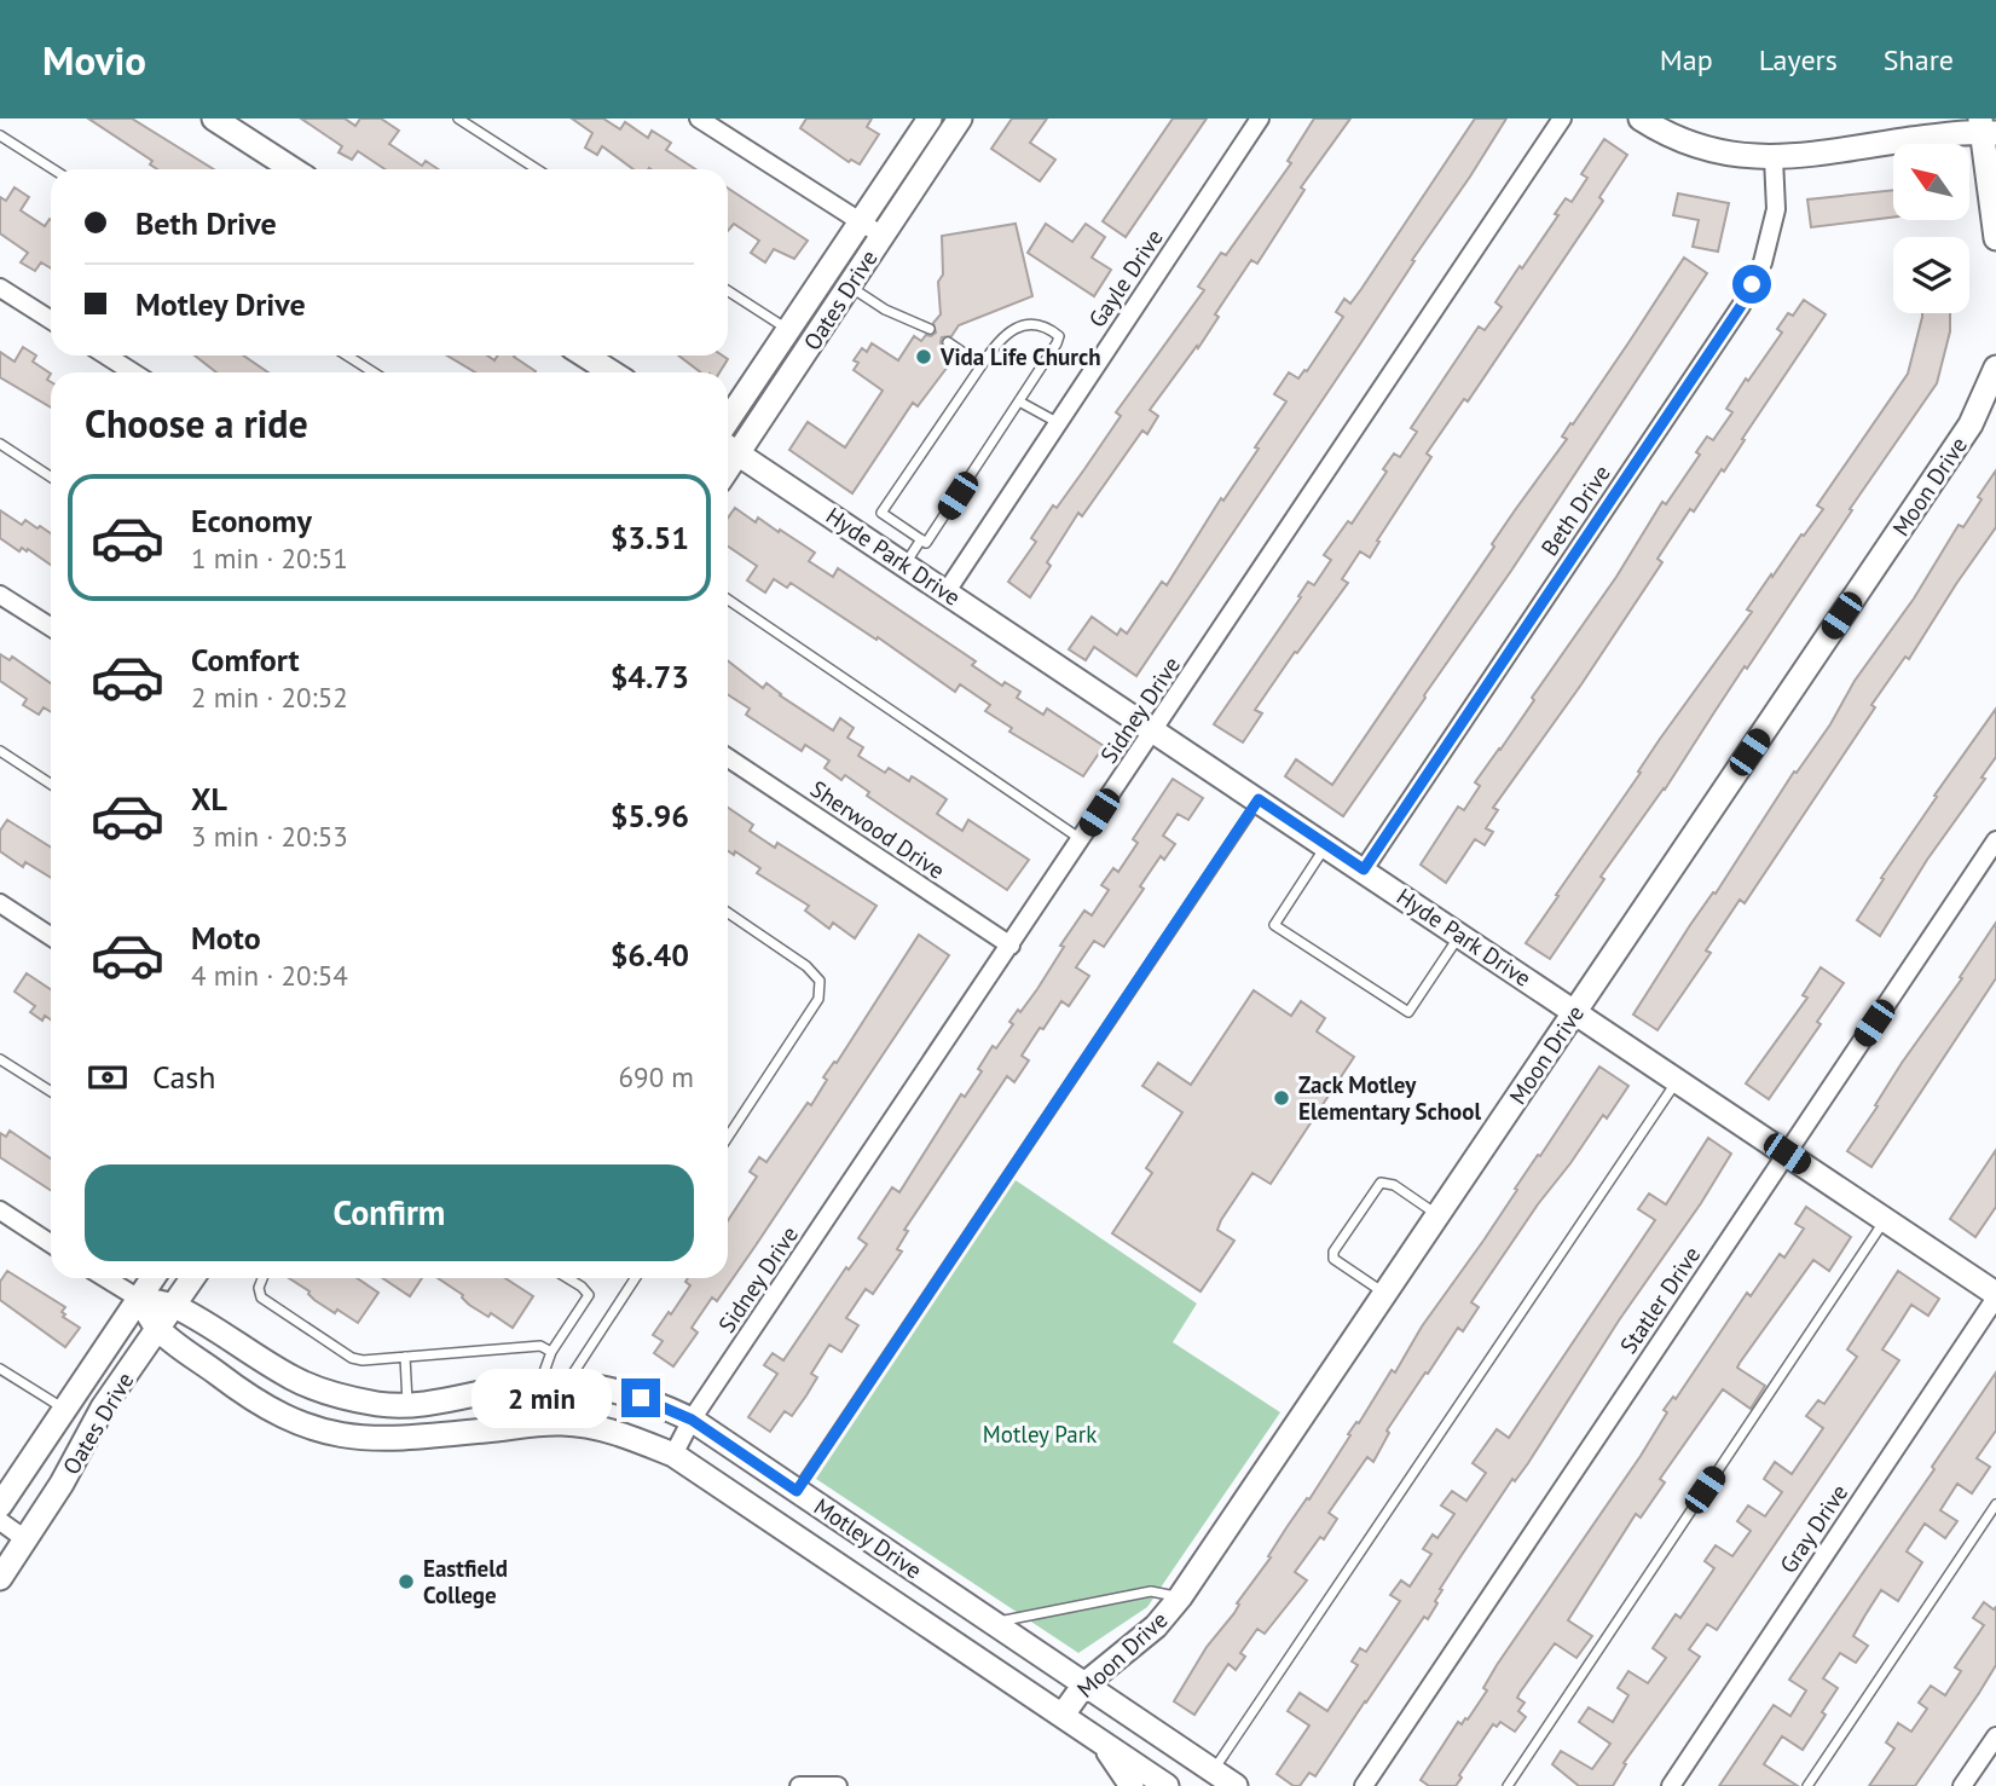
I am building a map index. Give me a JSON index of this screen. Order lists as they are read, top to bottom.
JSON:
{
  "streets": {
    "main road": [
      "Oates Drive",
      "Moon Drive",
      "Hyde Park Drive",
      "Motley Drive"
    ],
    "street": [
      "Gayle Drive",
      "Beth Drive",
      "Sidney Drive",
      "Sherwood Drive",
      "Statler Drive",
      "Gray Drive"
    ]
  },
  "crossings": [
    ["Gayle Drive", "Hyde Park Drive"],
    ["Oates Drive", "Hyde Park Drive"],
    ["Oates Drive", "Motley Drive"],
    ["Moon Drive", "Hyde Park Drive"],
    ["Moon Drive", "Motley Drive"],
    ["Beth Drive", "Hyde Park Drive"],
    ["Hyde Park Drive", "Sidney Drive"],
    ["Hyde Park Drive", "Statler Drive"],
    ["Hyde Park Drive", "Gray Drive"],
    ["Sidney Drive", "Sherwood Drive"],
    ["Sidney Drive", "Motley Drive"]
  ],
  "parks": ["Motley Park"],
  "places": ["Vida Life Church", "Zack Motley Elementary School", "Eastfield College"],
  "north": "top left",
  "page": {
    "header": "Movio",
    "nav": ["Map", "Layers", "Share"],
    "banner": ["Beth Drive", "Motley Drive"],
    "heading": "Choose a ride",
    "list": [
      {
        "name": "Economy",
        "note": "1 min · 20:51",
        "value": "$3.51"
      },
      {
        "name": "Comfort",
        "note": "2 min · 20:52",
        "value": "$4.73"
      },
      {
        "name": "XL",
        "note": "3 min · 20:53",
        "value": "$5.96"
      },
      {
        "name": "Moto",
        "note": "4 min · 20:54",
        "value": "$6.40"
      }
    ],
    "pay": ["Cash", "690 m"],
    "buttons": "Confirm",
    "bubble": "2 min"
  }
}
